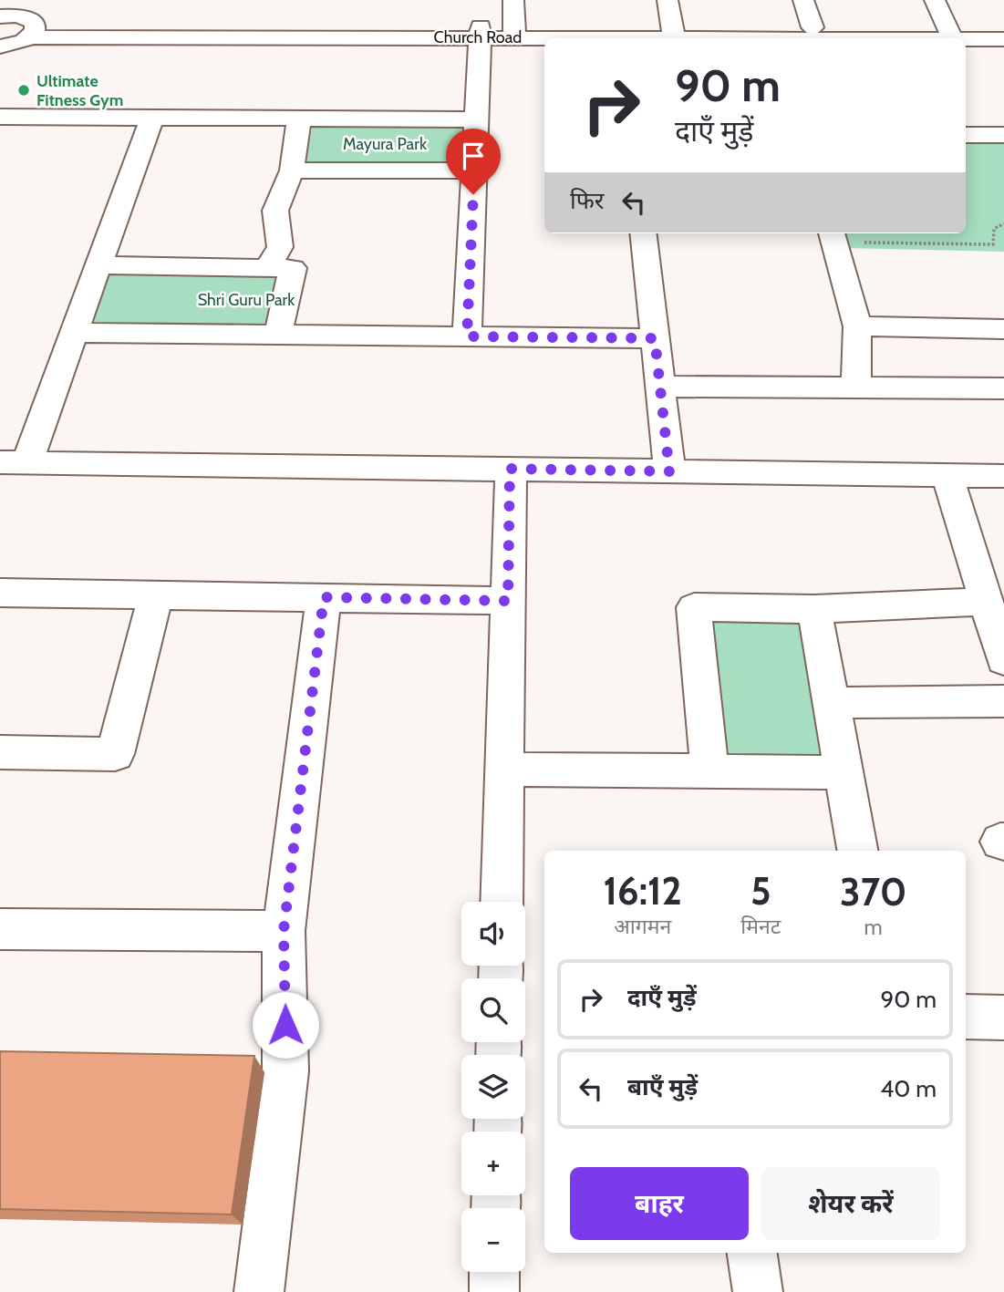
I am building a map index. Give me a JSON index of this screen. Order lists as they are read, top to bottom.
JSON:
{
  "streets": {
    "street": ["Church Road"]
  },
  "parks": ["Mayura Park", "Shri Guru Park"],
  "places": ["Ultimate Fitness Gym"],
  "page": {
    "turn": ["90 m", "दाएँ मुड़ें"],
    "then": "फिर",
    "eta": [
      "16:12",
      "आगमन",
      "5",
      "मिनट",
      "370",
      "m"
    ],
    "map_buttons": ["+", "−"],
    "list": [
      {
        "name": "दाएँ मुड़ें",
        "value": "90 m"
      },
      {
        "name": "बाएँ मुड़ें",
        "value": "40 m"
      }
    ],
    "buttons": ["बाहर", "शेयर करें"]
  }
}
